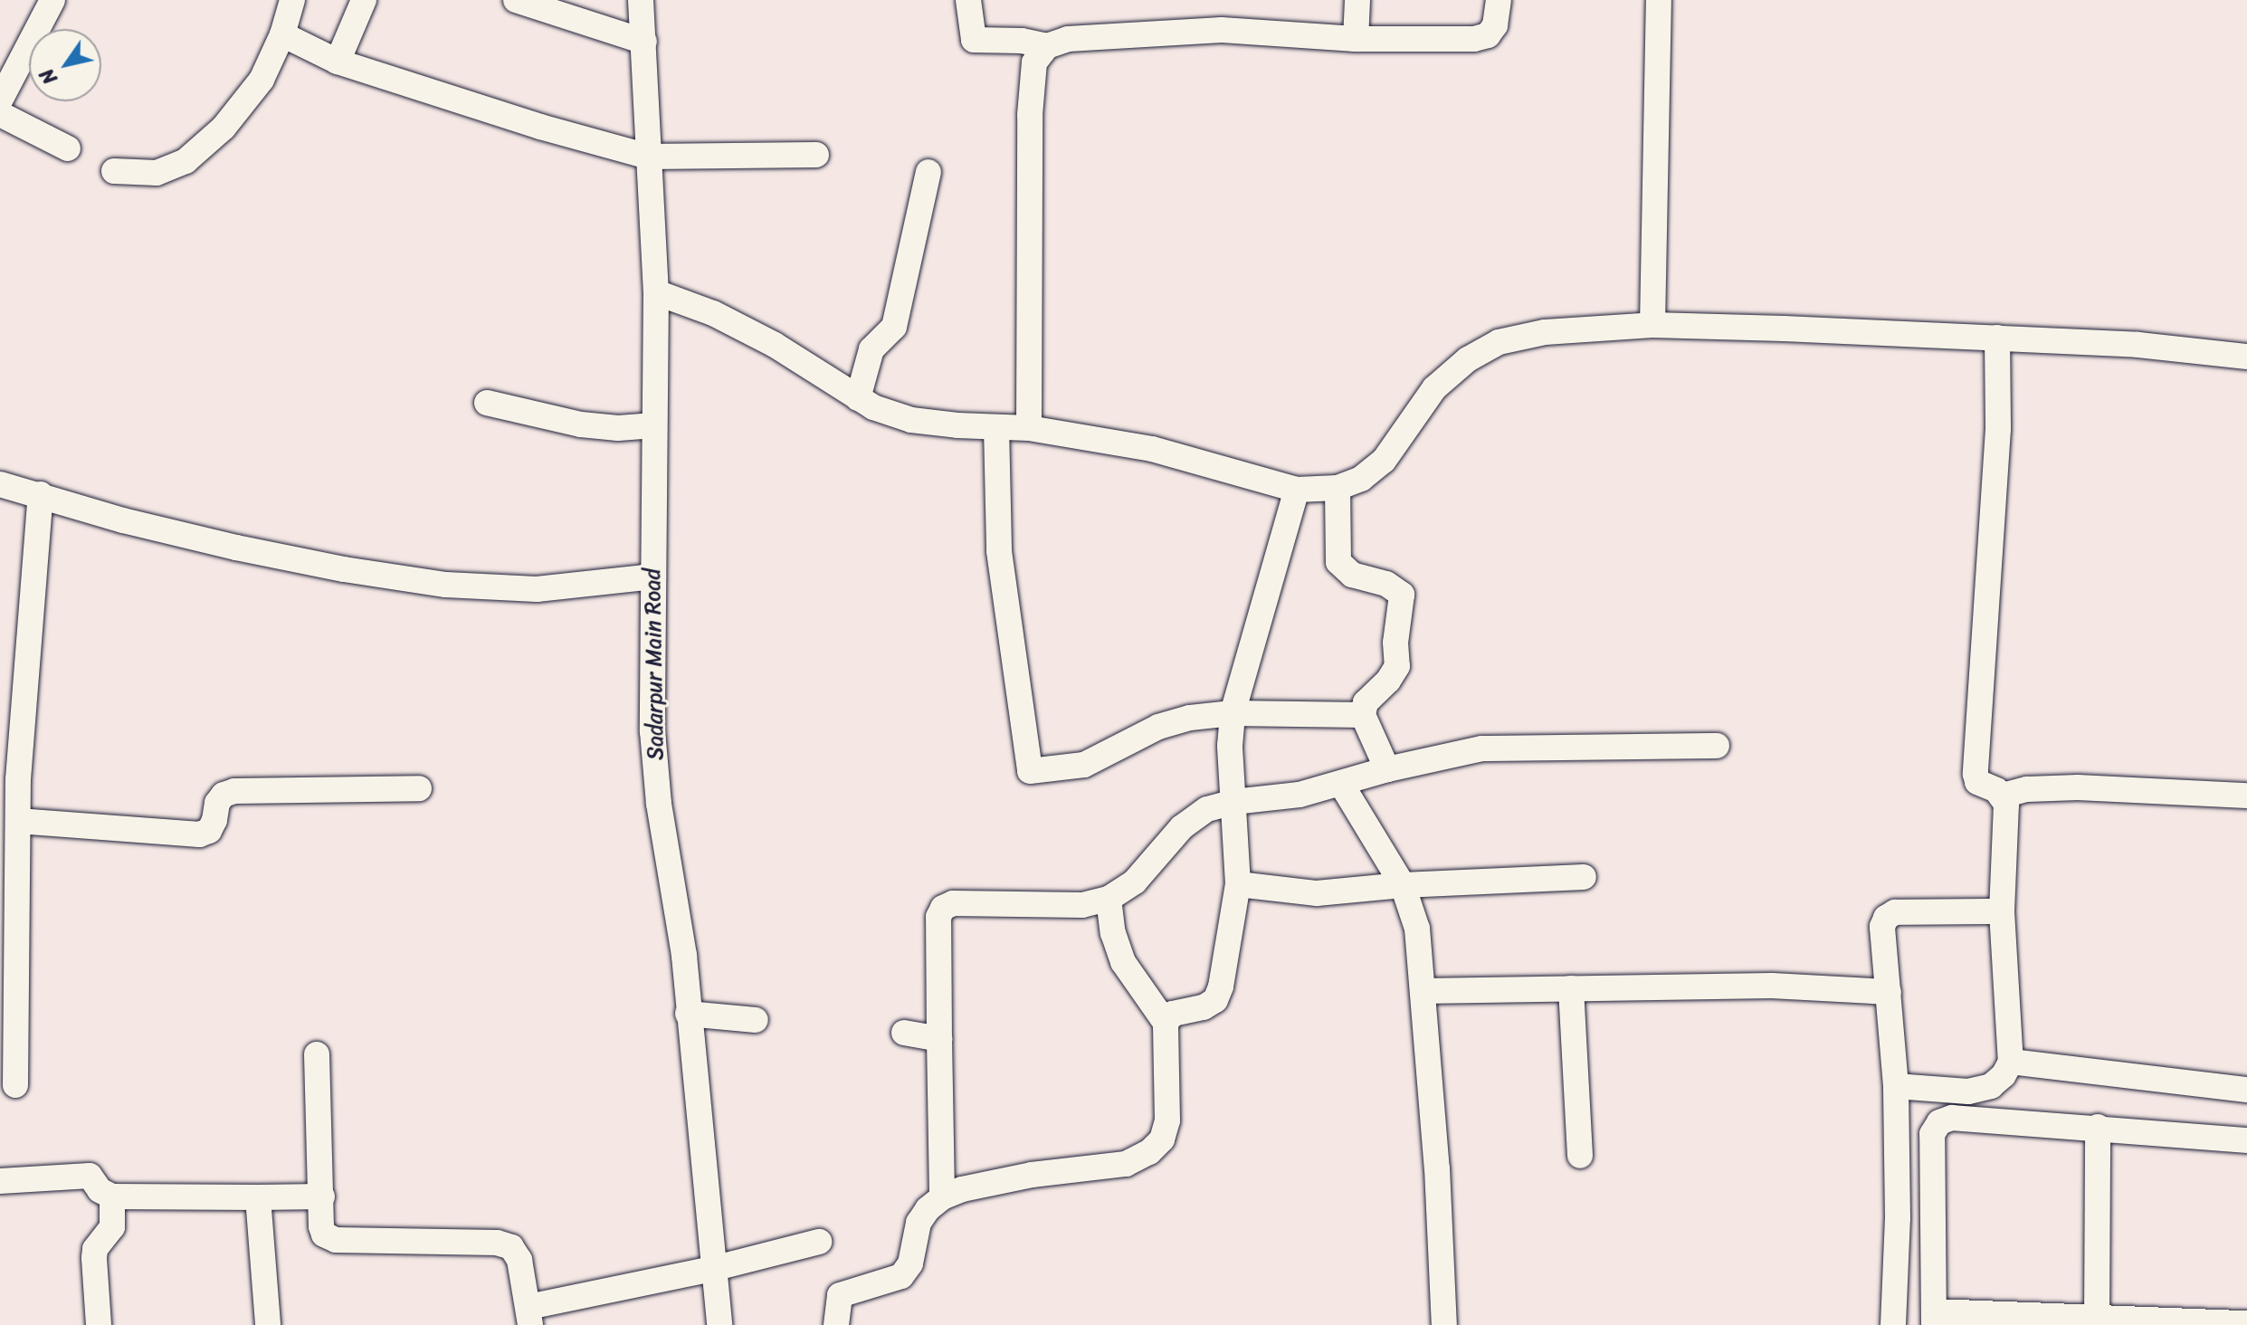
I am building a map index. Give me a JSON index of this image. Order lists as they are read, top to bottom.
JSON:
{
  "streets": {
    "street": ["Sadarpur Main Road"]
  },
  "north": "bottom left"
}
